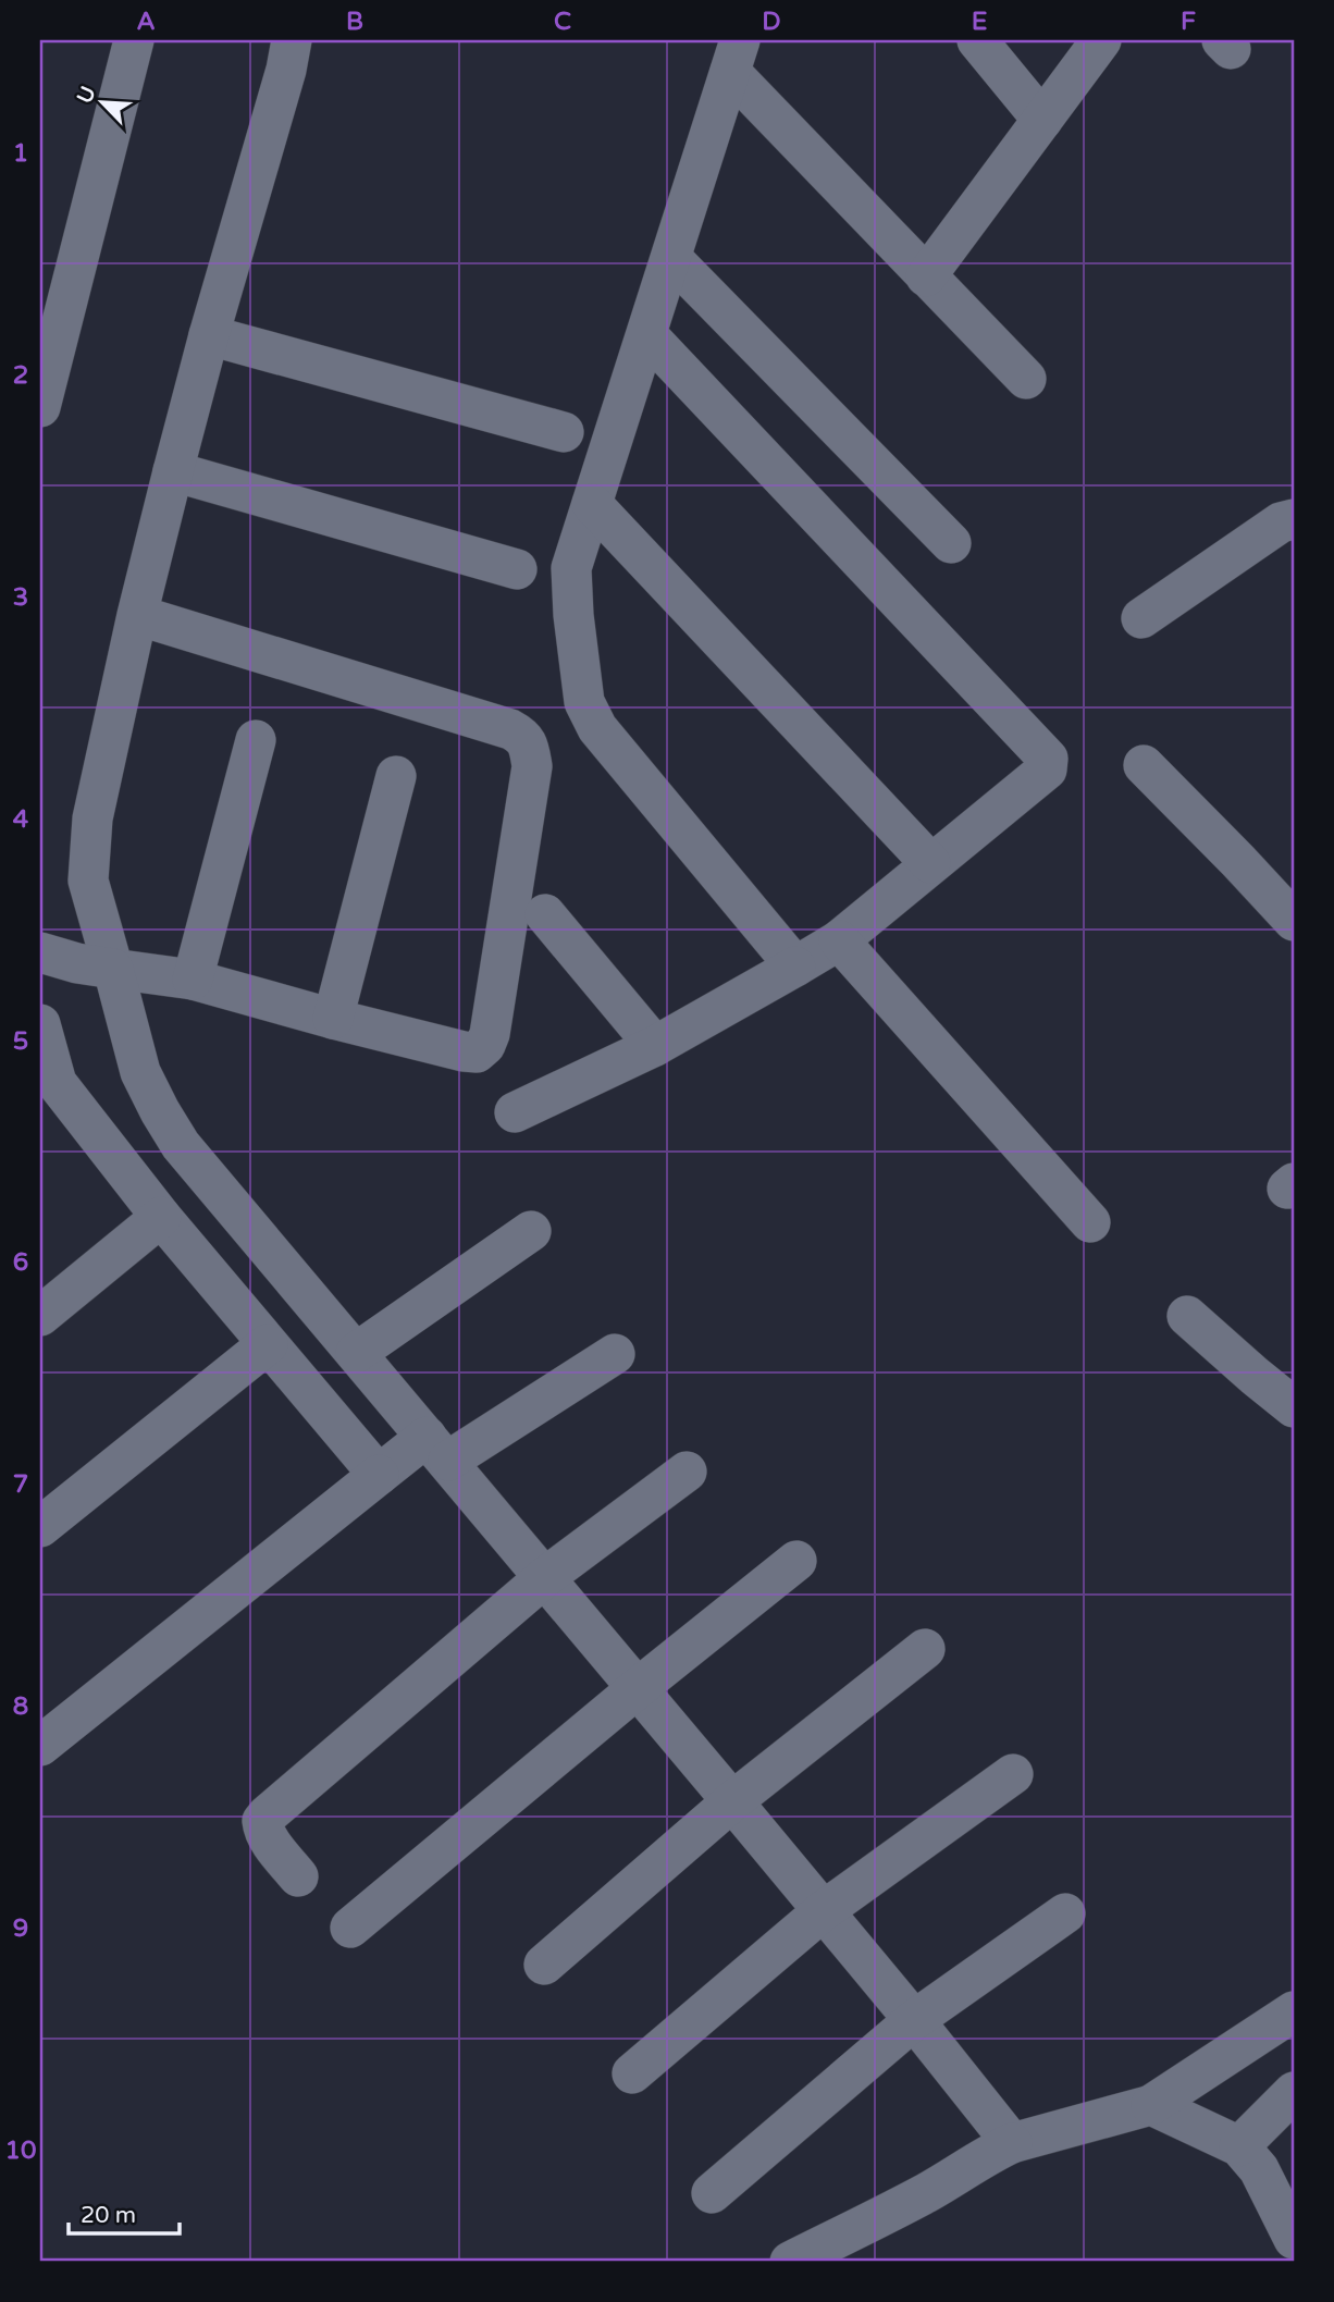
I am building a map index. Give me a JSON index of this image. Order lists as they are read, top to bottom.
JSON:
{
  "scale_bar": "20 m",
  "north": "top left",
  "grid": {
    "columns": [
      "A",
      "B",
      "C",
      "D",
      "E",
      "F"
    ],
    "rows": [
      "1",
      "2",
      "3",
      "4",
      "5",
      "6",
      "7",
      "8",
      "9",
      "10"
    ]
  }
}
